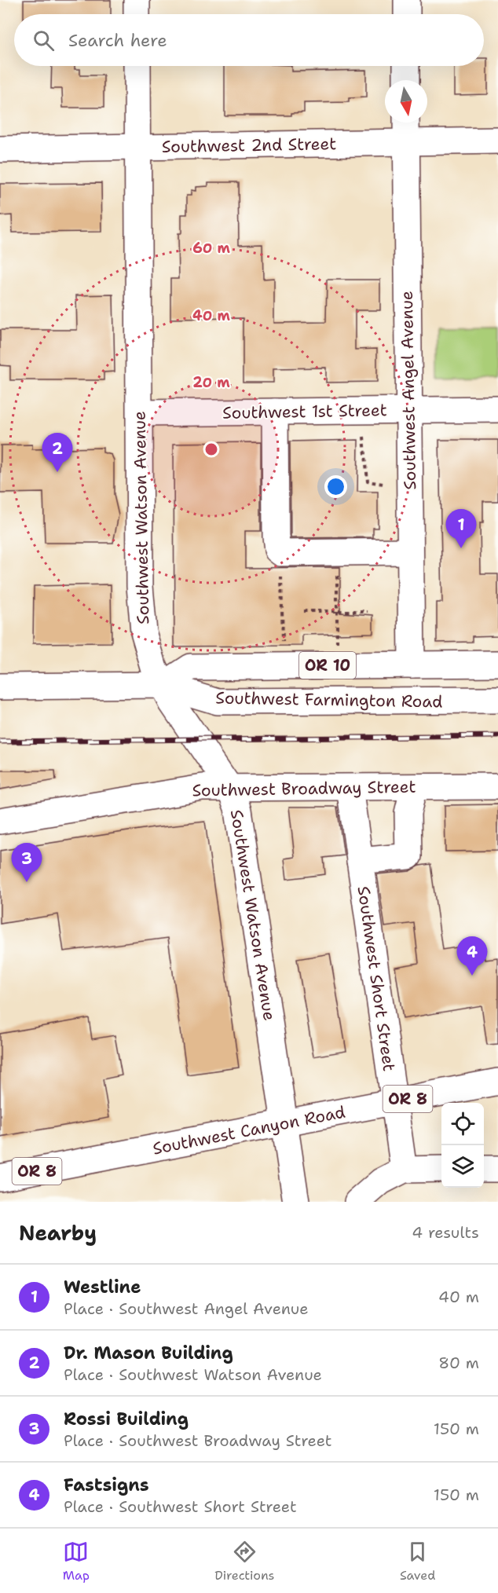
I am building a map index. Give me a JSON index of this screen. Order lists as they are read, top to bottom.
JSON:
{
  "streets": {
    "main road": [
      "Southwest 2nd Street",
      "Southwest Angel Avenue",
      "Southwest 1st Street",
      "Southwest Watson Avenue",
      "OR 10",
      "Southwest Farmington Road",
      "Southwest Broadway Street",
      "Southwest Short Street",
      "OR 8",
      "Southwest Canyon Road"
    ]
  },
  "crossings": [
    ["Southwest 2nd Street", "Southwest Angel Avenue"],
    ["Southwest 2nd Street", "Southwest Watson Avenue"],
    ["Southwest Angel Avenue", "Southwest 1st Street"],
    ["Southwest Angel Avenue", "Southwest Farmington Road"],
    ["Southwest 1st Street", "Southwest Watson Avenue"],
    ["Southwest Watson Avenue", "Southwest Farmington Road"],
    ["Southwest Watson Avenue", "Southwest Broadway Street"],
    ["Southwest Watson Avenue", "Southwest Canyon Road"],
    ["Southwest Broadway Street", "Southwest Short Street"],
    ["Southwest Short Street", "Southwest Canyon Road"]
  ],
  "north": "bottom",
  "page": {
    "search": "Search here",
    "pins": [
      "2",
      "1",
      "3",
      "4"
    ],
    "heading": ["Nearby", "4 results"],
    "list": [
      {
        "mark": "1",
        "name": "Westline",
        "note": "Place · Southwest Angel Avenue",
        "value": "40 m"
      },
      {
        "mark": "2",
        "name": "Dr. Mason Building",
        "note": "Place · Southwest Watson Avenue",
        "value": "80 m"
      },
      {
        "mark": "3",
        "name": "Rossi Building",
        "note": "Place · Southwest Broadway Street",
        "value": "150 m"
      },
      {
        "mark": "4",
        "name": "Fastsigns",
        "note": "Place · Southwest Short Street",
        "value": "150 m"
      }
    ],
    "nav": ["Map", "Directions", "Saved"]
  },
  "rings": ["60 m", "40 m", "20 m"]
}
